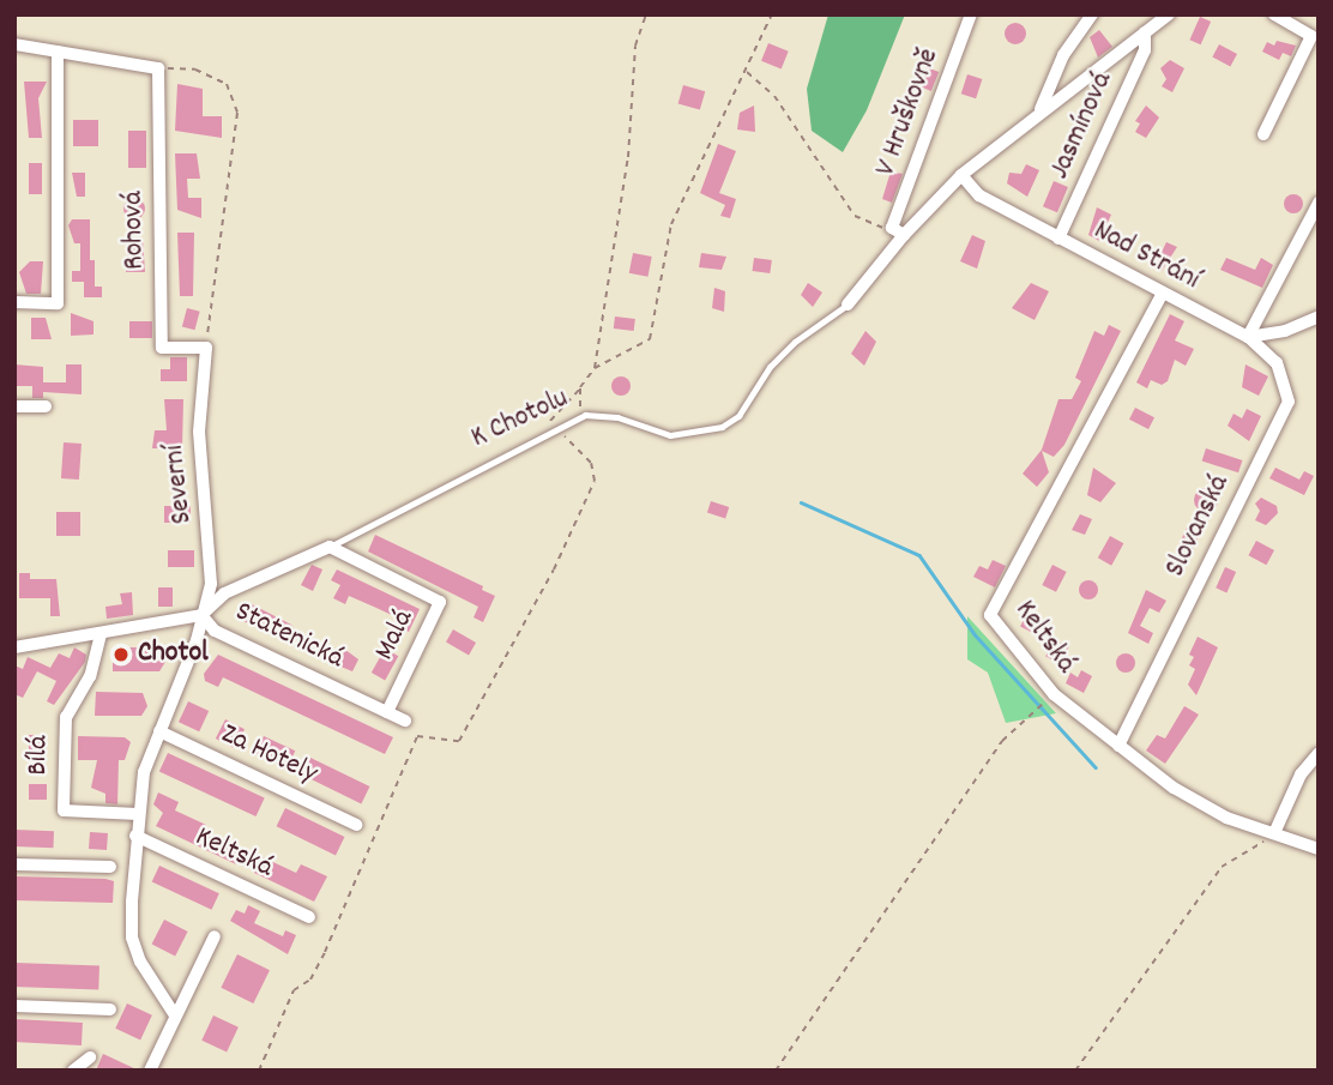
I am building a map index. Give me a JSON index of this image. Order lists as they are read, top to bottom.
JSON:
{
  "streets": {
    "street": [
      "V Hruškovně",
      "Jasmínová",
      "Rohová",
      "Nad Strání",
      "K Chotolu",
      "Severní",
      "Slovanská",
      "Malá",
      "Statenická",
      "Keltská",
      "Bílá",
      "Za Hotely"
    ]
  },
  "crossings": [
    ["V Hruškovně", "K Chotolu"],
    ["Jasmínová", "Nad Strání"],
    ["Jasmínová", "K Chotolu"],
    ["Rohová", "Severní"],
    ["Nad Strání", "K Chotolu"],
    ["Nad Strání", "Slovanská"],
    ["Nad Strání", "Keltská"],
    ["K Chotolu", "Severní"],
    ["K Chotolu", "Malá"],
    ["K Chotolu", "Statenická"],
    ["K Chotolu", "Bílá"],
    ["Severní", "Statenická"],
    ["Severní", "Keltská"],
    ["Severní", "Bílá"],
    ["Severní", "Za Hotely"],
    ["Slovanská", "Keltská"],
    ["Malá", "Statenická"]
  ],
  "places": ["Chotol"]
}
